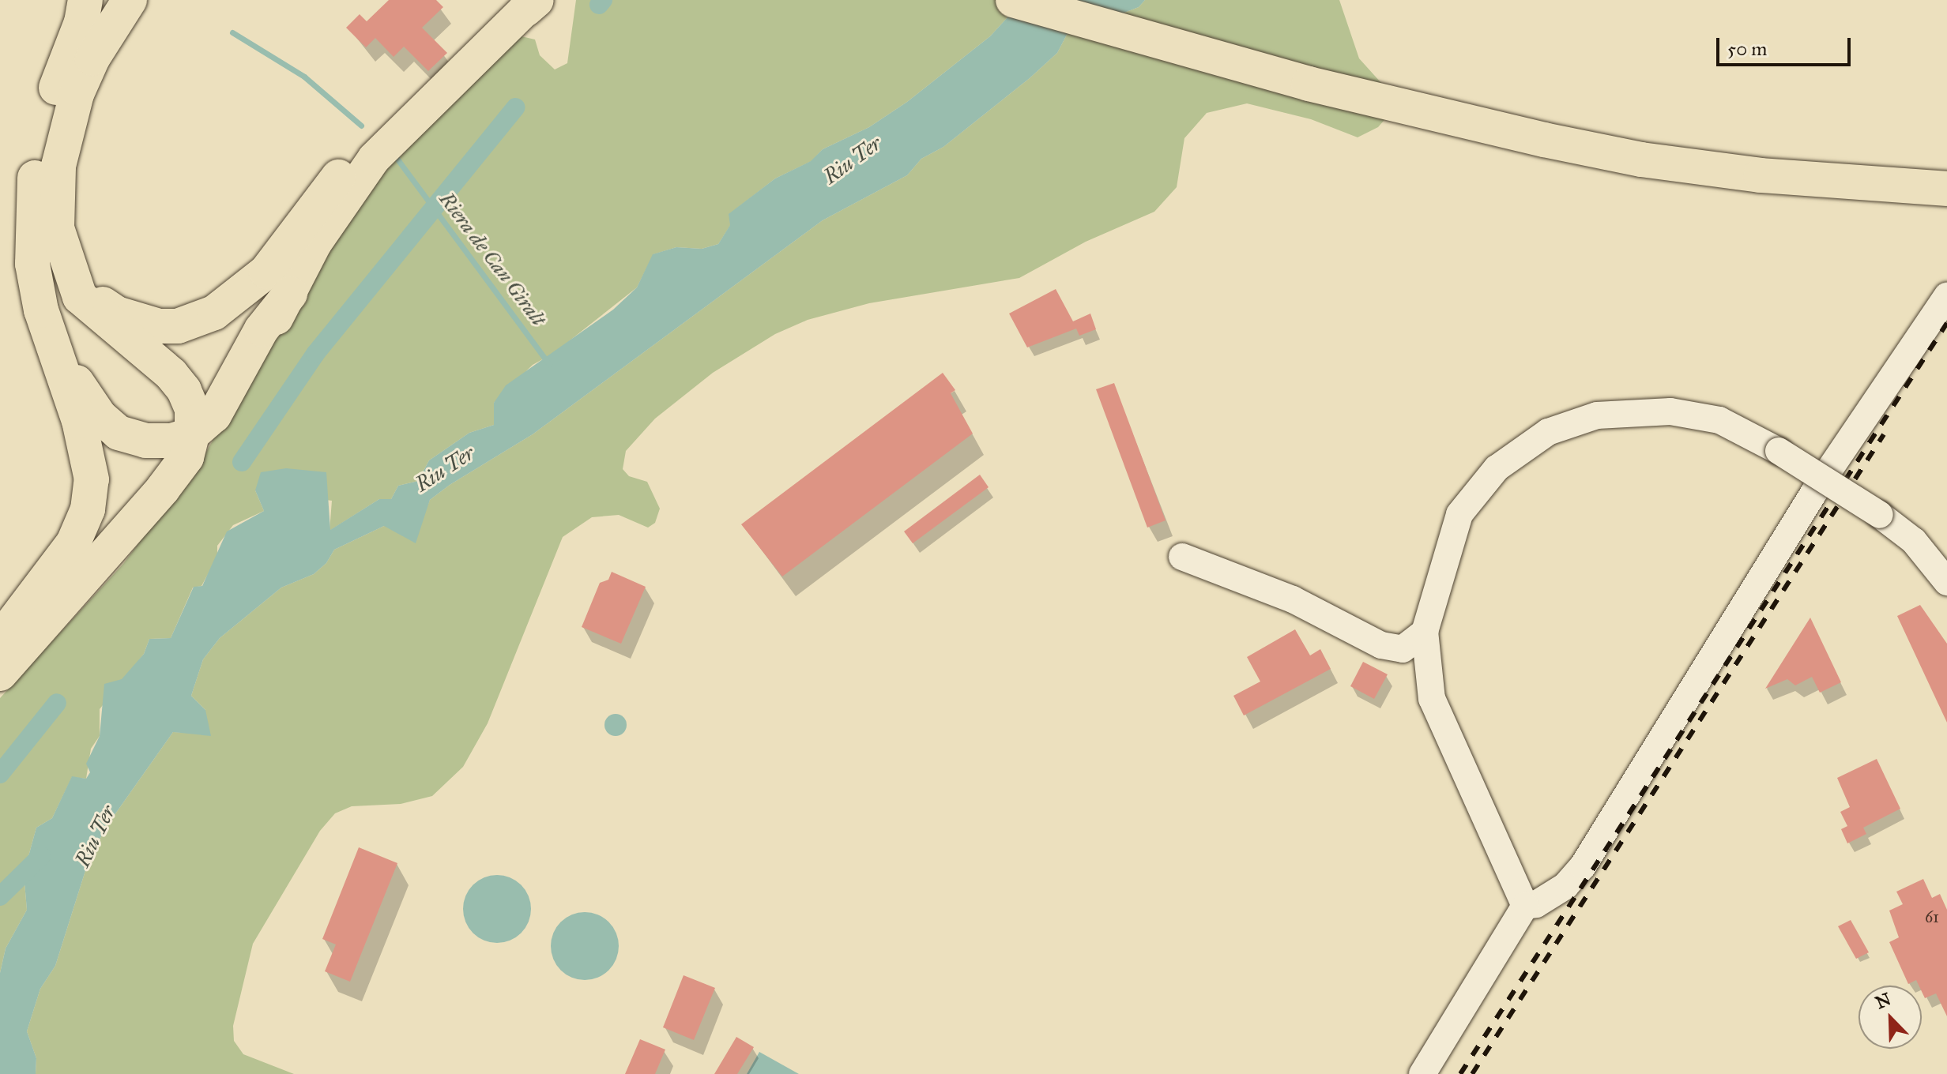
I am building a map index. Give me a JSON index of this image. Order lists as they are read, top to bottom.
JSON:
{
  "water": ["Riu Ter", "Riera de Can Giralt"],
  "house_numbers": ["61"],
  "scale_bar": "50 m",
  "north": "top left"
}
